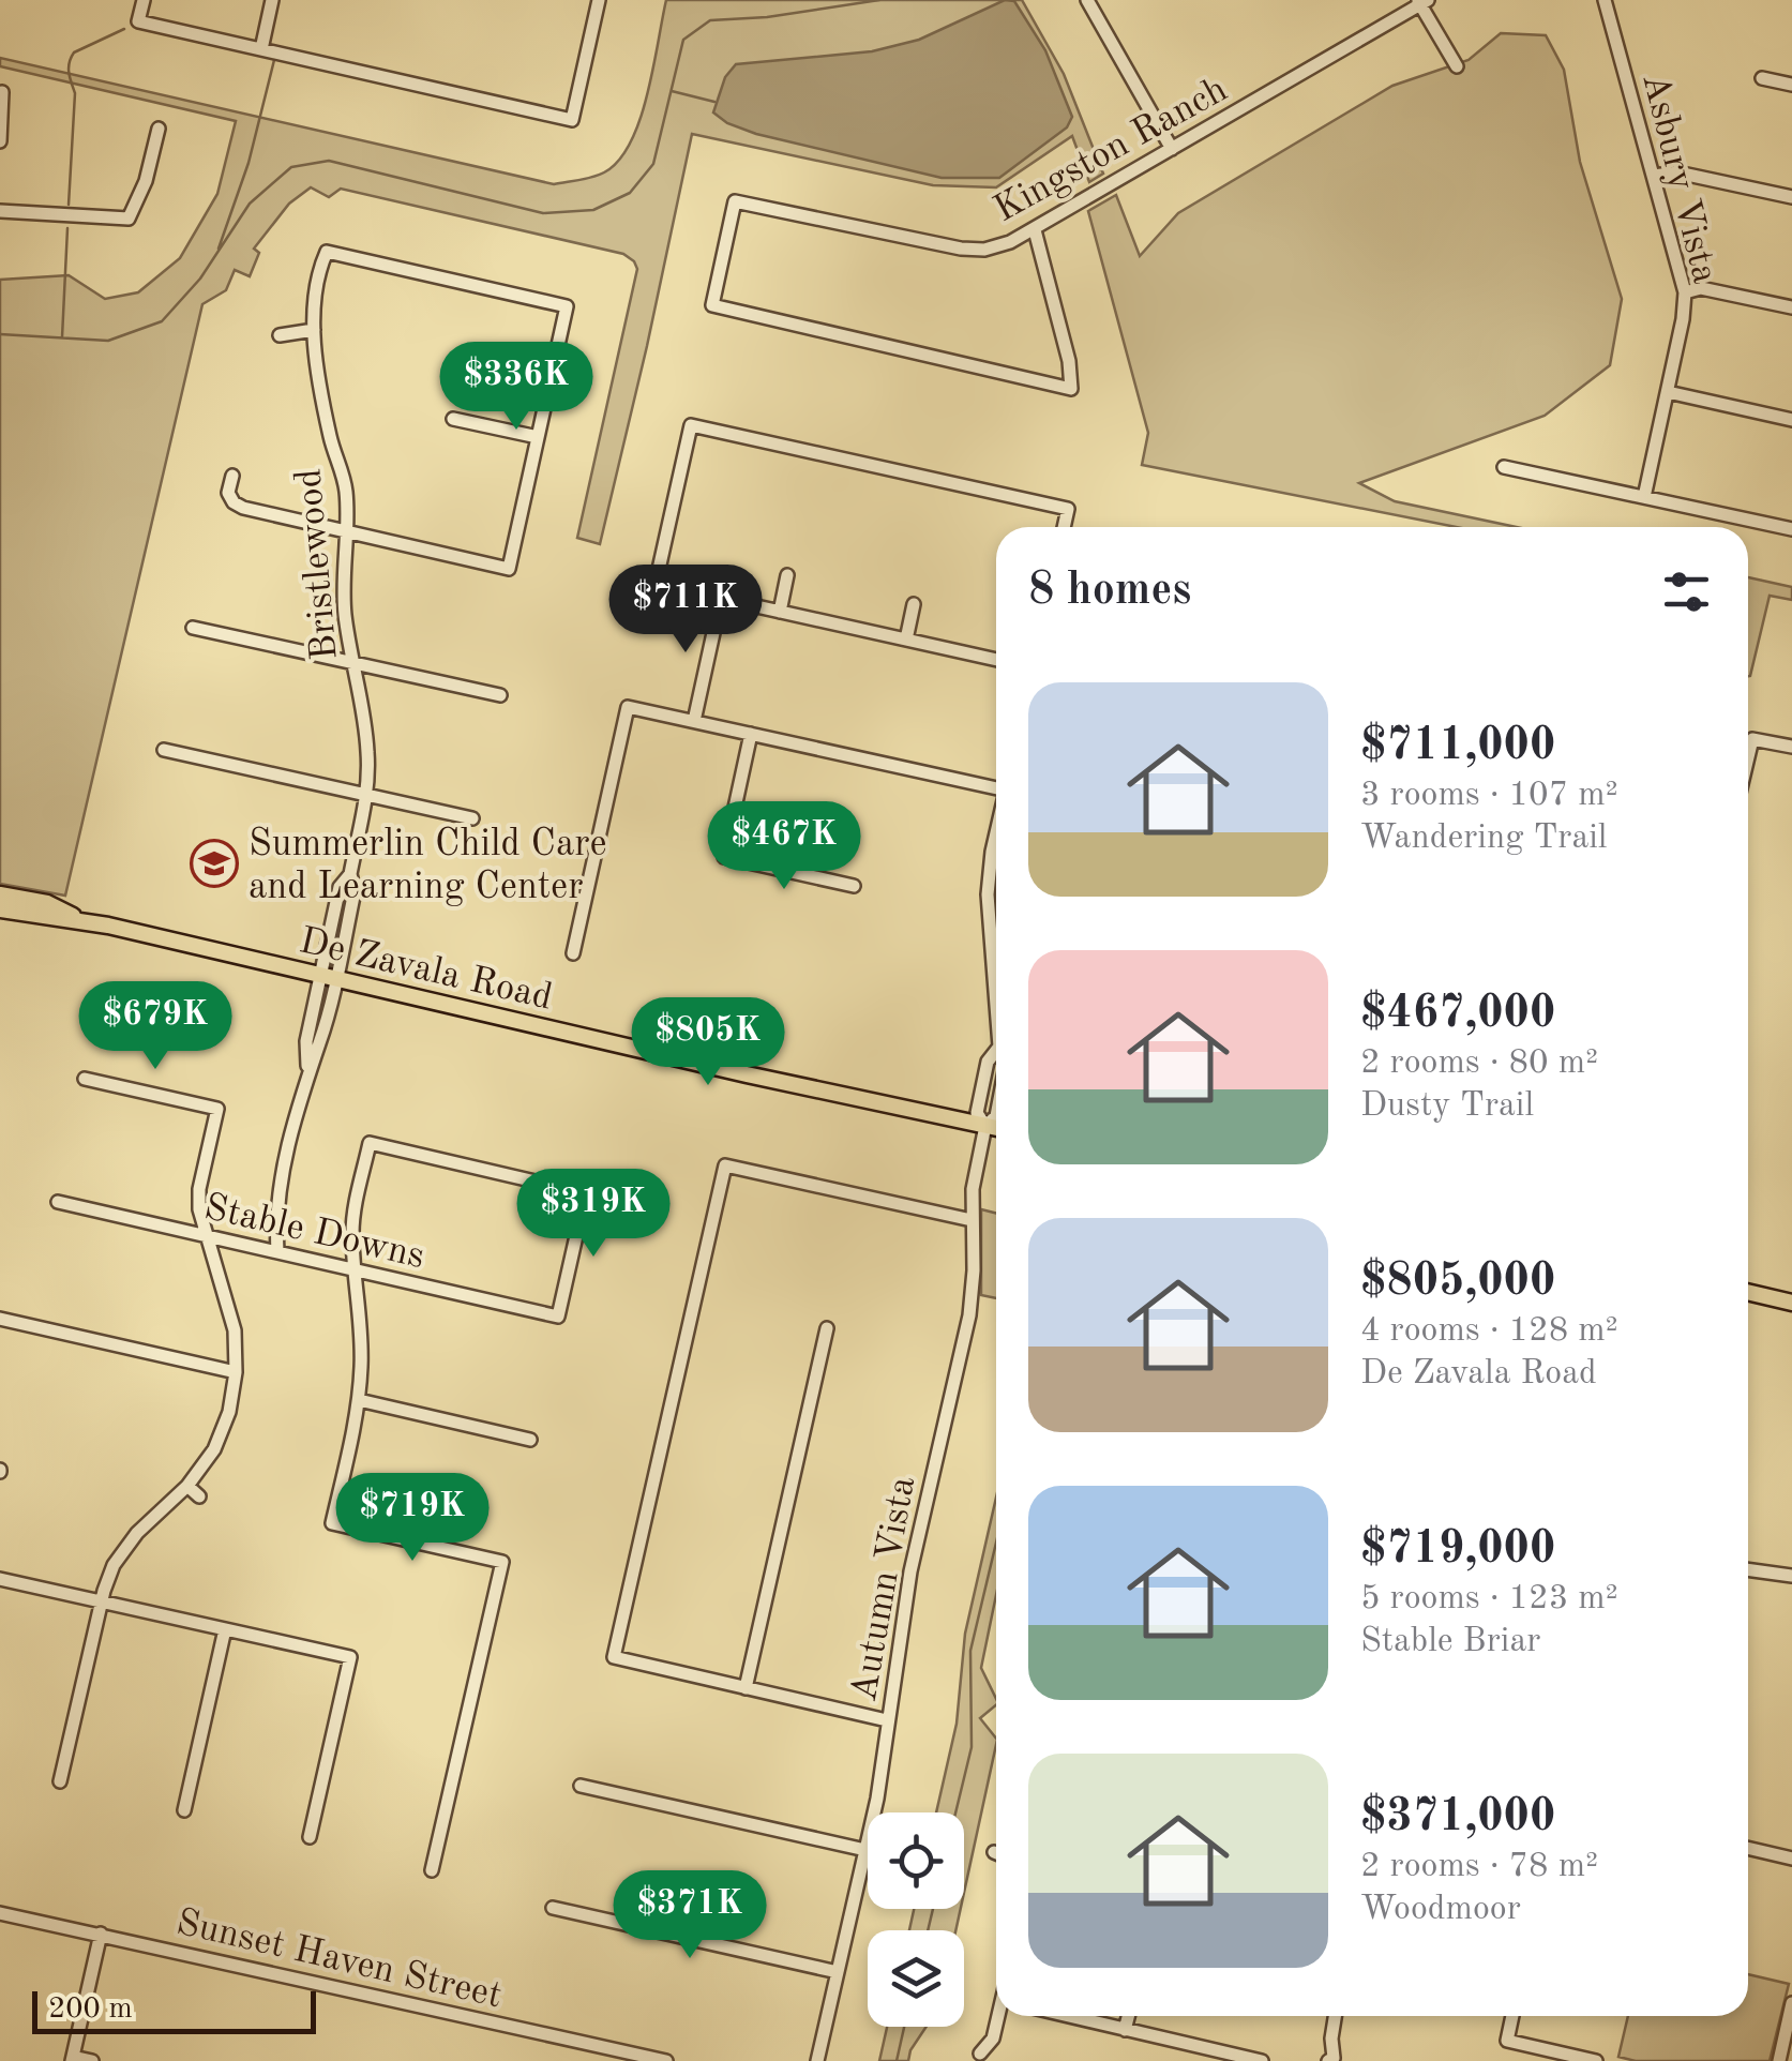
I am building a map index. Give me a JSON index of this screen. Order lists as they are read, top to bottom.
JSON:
{
  "streets": {
    "main road": ["De Zavala Road"],
    "street": [
      "Kingston Ranch",
      "Asbury Vista",
      "Bristlewood",
      "Stable Downs",
      "Autumn Vista",
      "Sunset Haven Street"
    ]
  },
  "crossings": [
    ["Bristlewood", "De Zavala Road"],
    ["Bristlewood", "Stable Downs"],
    ["De Zavala Road", "Autumn Vista"]
  ],
  "places": {
    "school or university": ["Summerlin Child Care and Learning Center"]
  },
  "scale_bar": "200 m",
  "page": {
    "price": [
      "$336K",
      "$711K",
      "$467K",
      "$679K",
      "$805K",
      "$319K",
      "$719K",
      "$371K"
    ],
    "heading": "8 homes",
    "list": [
      {
        "name": "$711,000",
        "note": "3 rooms · 107 m² · Wandering Trail"
      },
      {
        "name": "$467,000",
        "note": "2 rooms · 80 m² · Dusty Trail"
      },
      {
        "name": "$805,000",
        "note": "4 rooms · 128 m² · De Zavala Road"
      },
      {
        "name": "$719,000",
        "note": "5 rooms · 123 m² · Stable Briar"
      },
      {
        "name": "$371,000",
        "note": "2 rooms · 78 m² · Woodmoor"
      }
    ],
    "scale": "200 m"
  }
}
